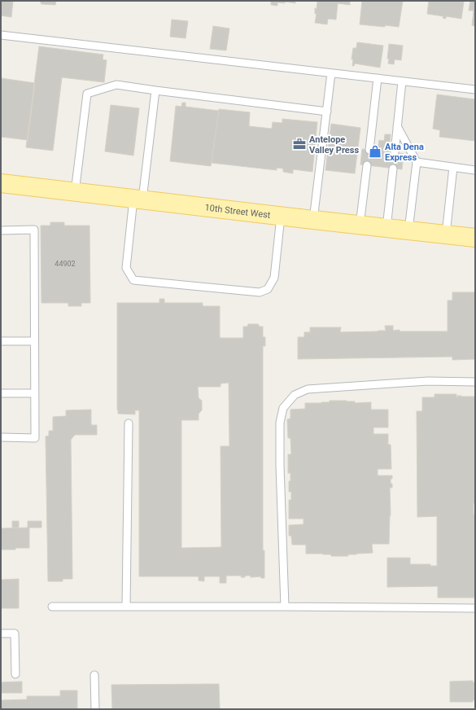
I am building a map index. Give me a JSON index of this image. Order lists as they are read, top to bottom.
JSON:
{
  "streets": {
    "main road": ["10th Street West"]
  },
  "places": {
    "office": ["Antelope Valley Press"],
    "shop": ["Alta Dena Express"]
  },
  "house_numbers": ["44902"]
}
